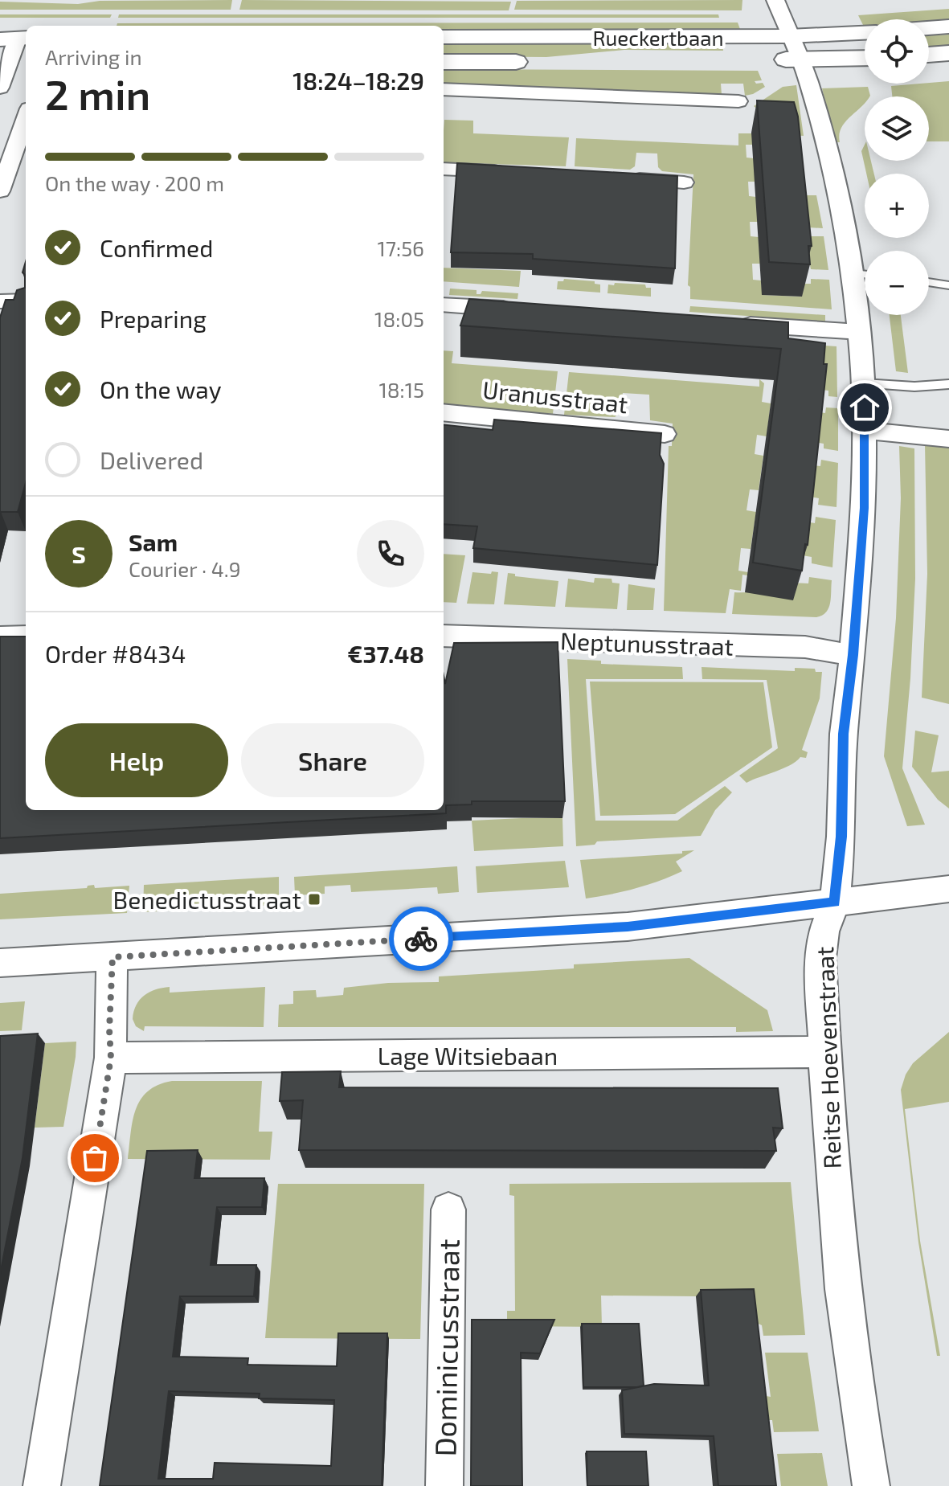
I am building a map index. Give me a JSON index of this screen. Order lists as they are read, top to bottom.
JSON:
{
  "streets": {
    "main road": ["Rueckertbaan"],
    "street": [
      "Uranusstraat",
      "Neptunusstraat",
      "Lage Witsiebaan",
      "Reitse Hoevenstraat",
      "Dominicusstraat"
    ]
  },
  "crossings": [
    ["Rueckertbaan", "Reitse Hoevenstraat"],
    ["Neptunusstraat", "Reitse Hoevenstraat"],
    ["Lage Witsiebaan", "Reitse Hoevenstraat"]
  ],
  "places": {
    "transit": ["Benedictusstraat"]
  },
  "page": {
    "map_buttons": ["+", "−"],
    "heading": ["2 min", "Arriving in", "18:24–18:29"],
    "panel": [
      "Sam",
      "Courier · 4.9",
      "Order #8434",
      "€37.48"
    ],
    "bar": "On the way · 200 m",
    "list": [
      ["Confirmed", "17:56"],
      ["Preparing", "18:05"],
      ["On the way", "18:15"],
      "Delivered"
    ],
    "round": "S",
    "buttons": ["Help", "Share"]
  }
}
